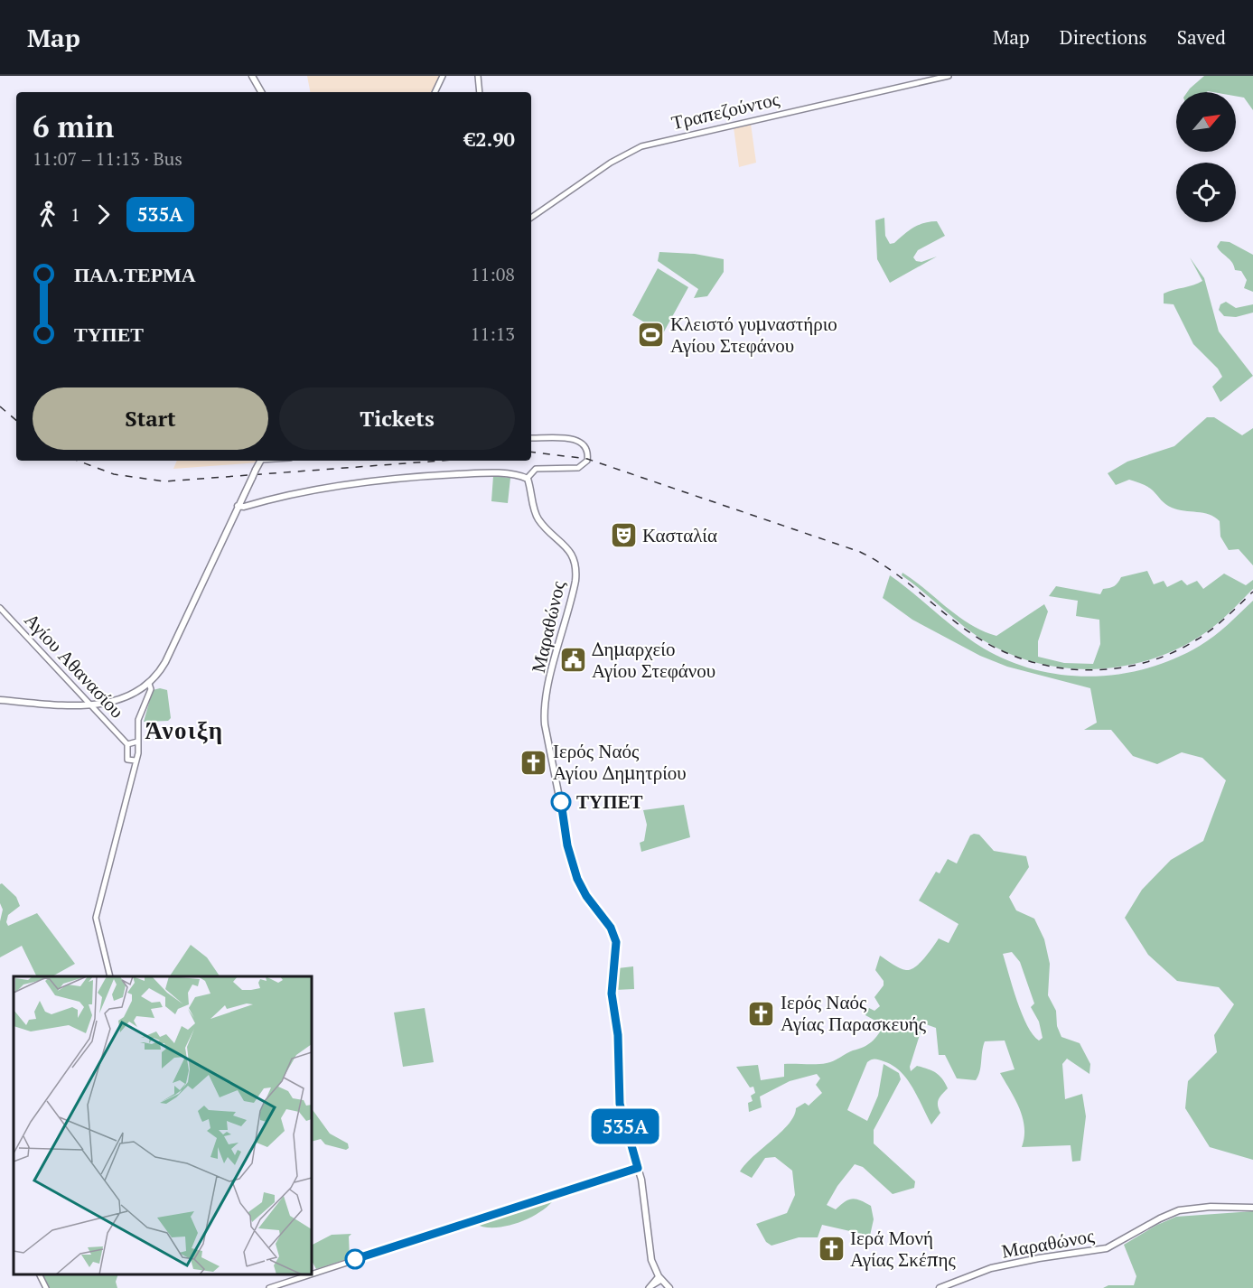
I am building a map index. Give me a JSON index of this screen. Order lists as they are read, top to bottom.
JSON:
{
  "streets": {
    "main road": ["Μαραθώνος"],
    "street": ["Τραπεζούντος", "Αγίου Αθανασίου"]
  },
  "districts": ["Άνοιξη"],
  "places": {
    "sports": ["Κλειστό γυμναστήριο Αγίου Στεφάνου"],
    "theatre": ["Κασταλία"],
    "public building": ["Δημαρχείο Αγίου Στεφάνου"],
    "church": ["Ιερός Ναός Αγίου Δημητρίου", "Ιερός Ναός Αγίας Παρασκευής", "Ιερά Μονή Αγίας Σκέπης"],
    "other": ["ΤΥΠΕΤ"]
  },
  "lines": ["bus line 535A"],
  "north": "top right",
  "page": {
    "header": "Map",
    "nav": ["Map", "Directions", "Saved"],
    "on_map": "535A",
    "heading": ["6 min", "11:07 – 11:13 · Bus", "€2.90"],
    "legs": ["1", "535A"],
    "list": [
      {
        "name": "ΠΑΛ.ΤΕΡΜΑ",
        "value": "11:08"
      },
      {
        "name": "ΤΥΠΕΤ",
        "value": "11:13"
      }
    ],
    "buttons": ["Start", "Tickets"]
  }
}
